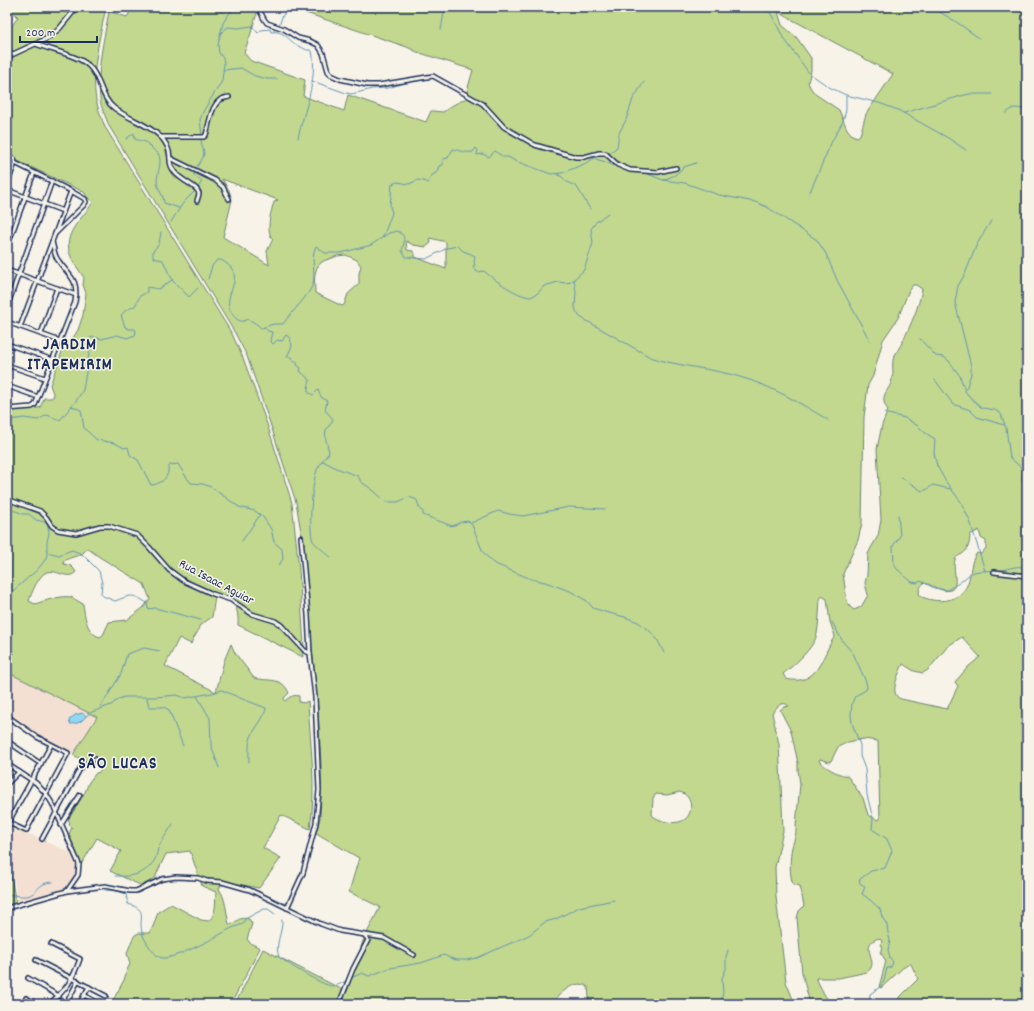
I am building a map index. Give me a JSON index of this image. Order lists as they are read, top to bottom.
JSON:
{
  "streets": {
    "street": ["Rua Isaac Aguiar"]
  },
  "districts": ["JARDIM ITAPEMIRIM", "SÃO LUCAS"],
  "scale_bar": "200 m"
}
